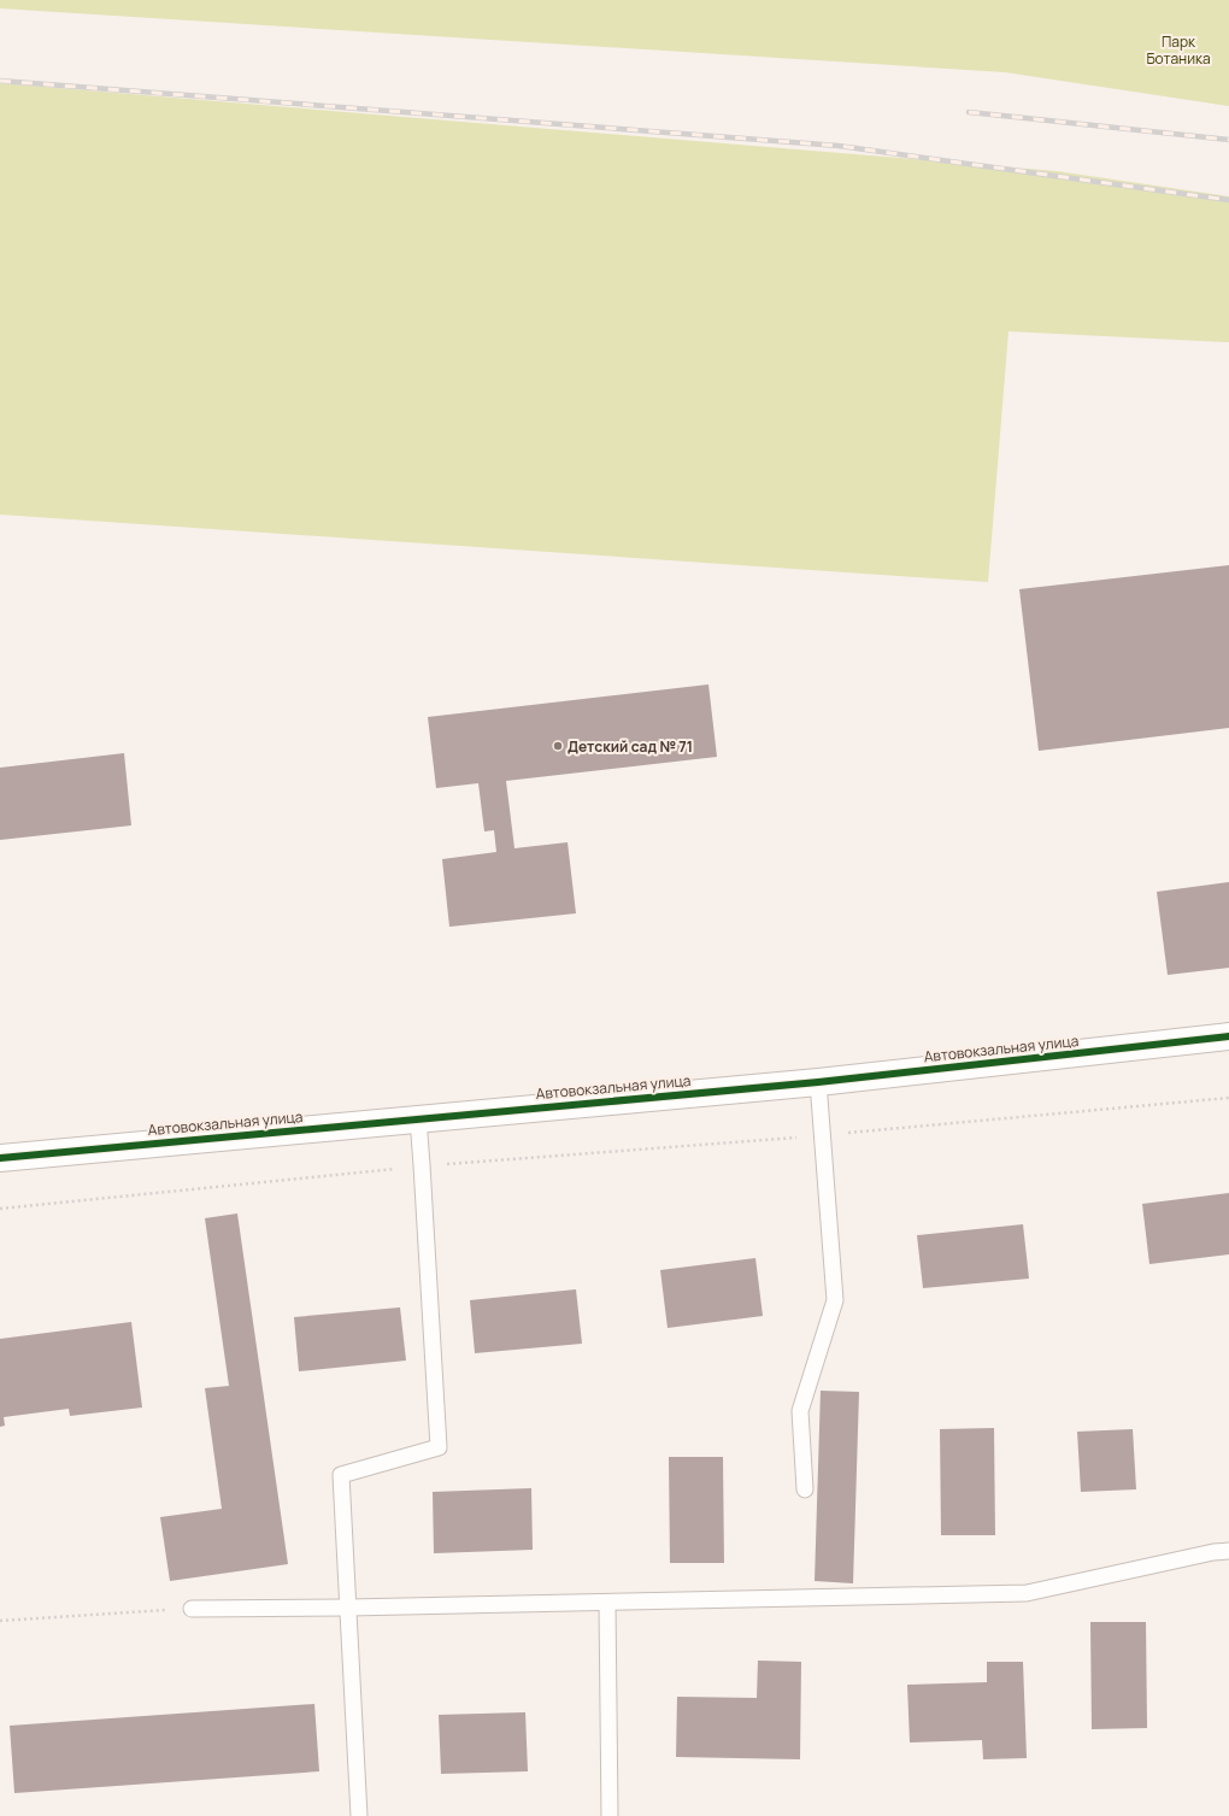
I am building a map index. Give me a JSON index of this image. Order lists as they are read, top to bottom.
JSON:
{
  "streets": {
    "street": ["Автовокзальная улица"]
  },
  "parks": ["Парк Ботаника"],
  "places": ["Детский сад № 71"]
}
